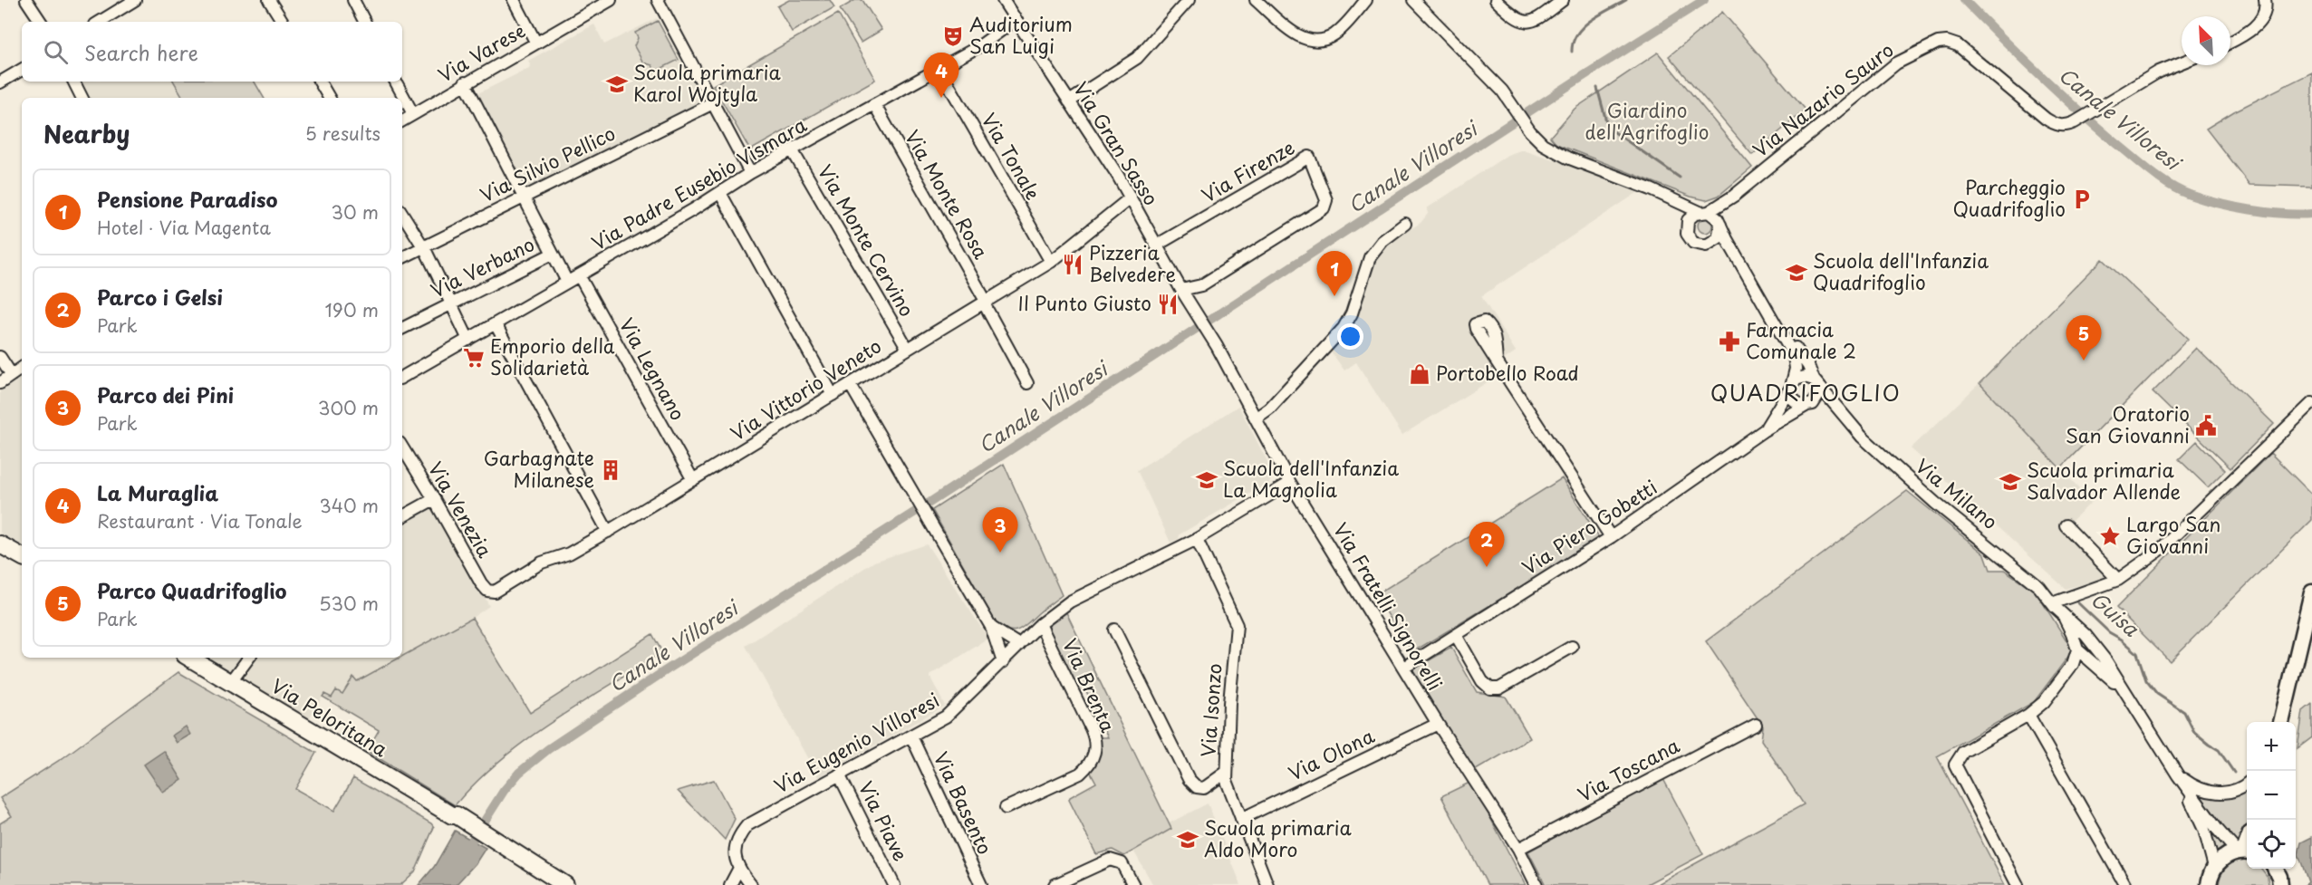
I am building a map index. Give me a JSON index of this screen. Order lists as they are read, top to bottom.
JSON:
{
  "streets": {
    "main road": ["Via Peloritana"],
    "street": [
      "Via Varese",
      "Via Nazario Sauro",
      "Via Gran Sasso",
      "Via Tonale",
      "Via Silvio Pellico",
      "Via Firenze",
      "Via Padre Eusebio Vismara",
      "Via Monte Rosa",
      "Via Monte Cervino",
      "Via Verbano",
      "Via Legnano",
      "Via Vittorio Veneto",
      "Via Milano",
      "Via Venezia",
      "Via Piero Gobetti",
      "Via Fratelli Signorelli",
      "Via Brenta",
      "Via Isonzo",
      "Via Eugenio Villoresi",
      "Via Olona",
      "Via Toscana",
      "Via Basento",
      "Via Piave"
    ]
  },
  "crossings": [
    ["Via Nazario Sauro", "Via Milano"],
    ["Via Gran Sasso", "Via Firenze"],
    ["Via Gran Sasso", "Via Padre Eusebio Vismara"],
    ["Via Gran Sasso", "Via Vittorio Veneto"],
    ["Via Gran Sasso", "Via Fratelli Signorelli"],
    ["Via Tonale", "Via Padre Eusebio Vismara"],
    ["Via Tonale", "Via Vittorio Veneto"],
    ["Via Padre Eusebio Vismara", "Via Monte Rosa"],
    ["Via Padre Eusebio Vismara", "Via Monte Cervino"],
    ["Via Padre Eusebio Vismara", "Via Legnano"],
    ["Via Monte Rosa", "Via Vittorio Veneto"],
    ["Via Monte Cervino", "Via Vittorio Veneto"],
    ["Via Legnano", "Via Vittorio Veneto"],
    ["Via Vittorio Veneto", "Via Venezia"],
    ["Via Milano", "Via Piero Gobetti"],
    ["Via Piero Gobetti", "Via Fratelli Signorelli"],
    ["Via Fratelli Signorelli", "Via Eugenio Villoresi"],
    ["Via Fratelli Signorelli", "Via Olona"],
    ["Via Fratelli Signorelli", "Via Toscana"],
    ["Via Brenta", "Via Eugenio Villoresi"],
    ["Via Isonzo", "Via Eugenio Villoresi"],
    ["Via Isonzo", "Via Olona"],
    ["Via Eugenio Villoresi", "Via Basento"],
    ["Via Eugenio Villoresi", "Via Piave"]
  ],
  "districts": ["QUADRIFOGLIO"],
  "water": ["Canale Villoresi", "Guisa"],
  "parks": ["Giardino dell'Agrifoglio"],
  "places": {
    "theatre": ["Auditorium San Luigi"],
    "school or university": [
      "Scuola primaria Karol Wojtyla",
      "Scuola dell'Infanzia Quadrifoglio",
      "Scuola dell'Infanzia La Magnolia",
      "Scuola primaria Salvador Allende",
      "Scuola primaria Aldo Moro"
    ],
    "parking": ["Parcheggio Quadrifoglio"],
    "restaurant": ["Pizzeria Belvedere", "Il Punto Giusto"],
    "pharmacy": ["Farmacia Comunale 2"],
    "supermarket": ["Emporio della Solidarietà"],
    "shop": ["Portobello Road"],
    "public building": ["Oratorio San Giovanni"],
    "building": ["Garbagnate Milanese"],
    "place": ["Largo San Giovanni"]
  },
  "north": "top left",
  "page": {
    "search": "Search here",
    "pins": [
      "4",
      "1",
      "5",
      "3",
      "2"
    ],
    "heading": ["Nearby", "5 results"],
    "list": [
      {
        "mark": "1",
        "name": "Pensione Paradiso",
        "note": "Hotel · Via Magenta",
        "value": "30 m"
      },
      {
        "mark": "2",
        "name": "Parco i Gelsi",
        "note": "Park",
        "value": "190 m"
      },
      {
        "mark": "3",
        "name": "Parco dei Pini",
        "note": "Park",
        "value": "300 m"
      },
      {
        "mark": "4",
        "name": "La Muraglia",
        "note": "Restaurant · Via Tonale",
        "value": "340 m"
      },
      {
        "mark": "5",
        "name": "Parco Quadrifoglio",
        "note": "Park",
        "value": "530 m"
      }
    ],
    "map_buttons": ["+", "−"]
  }
}
